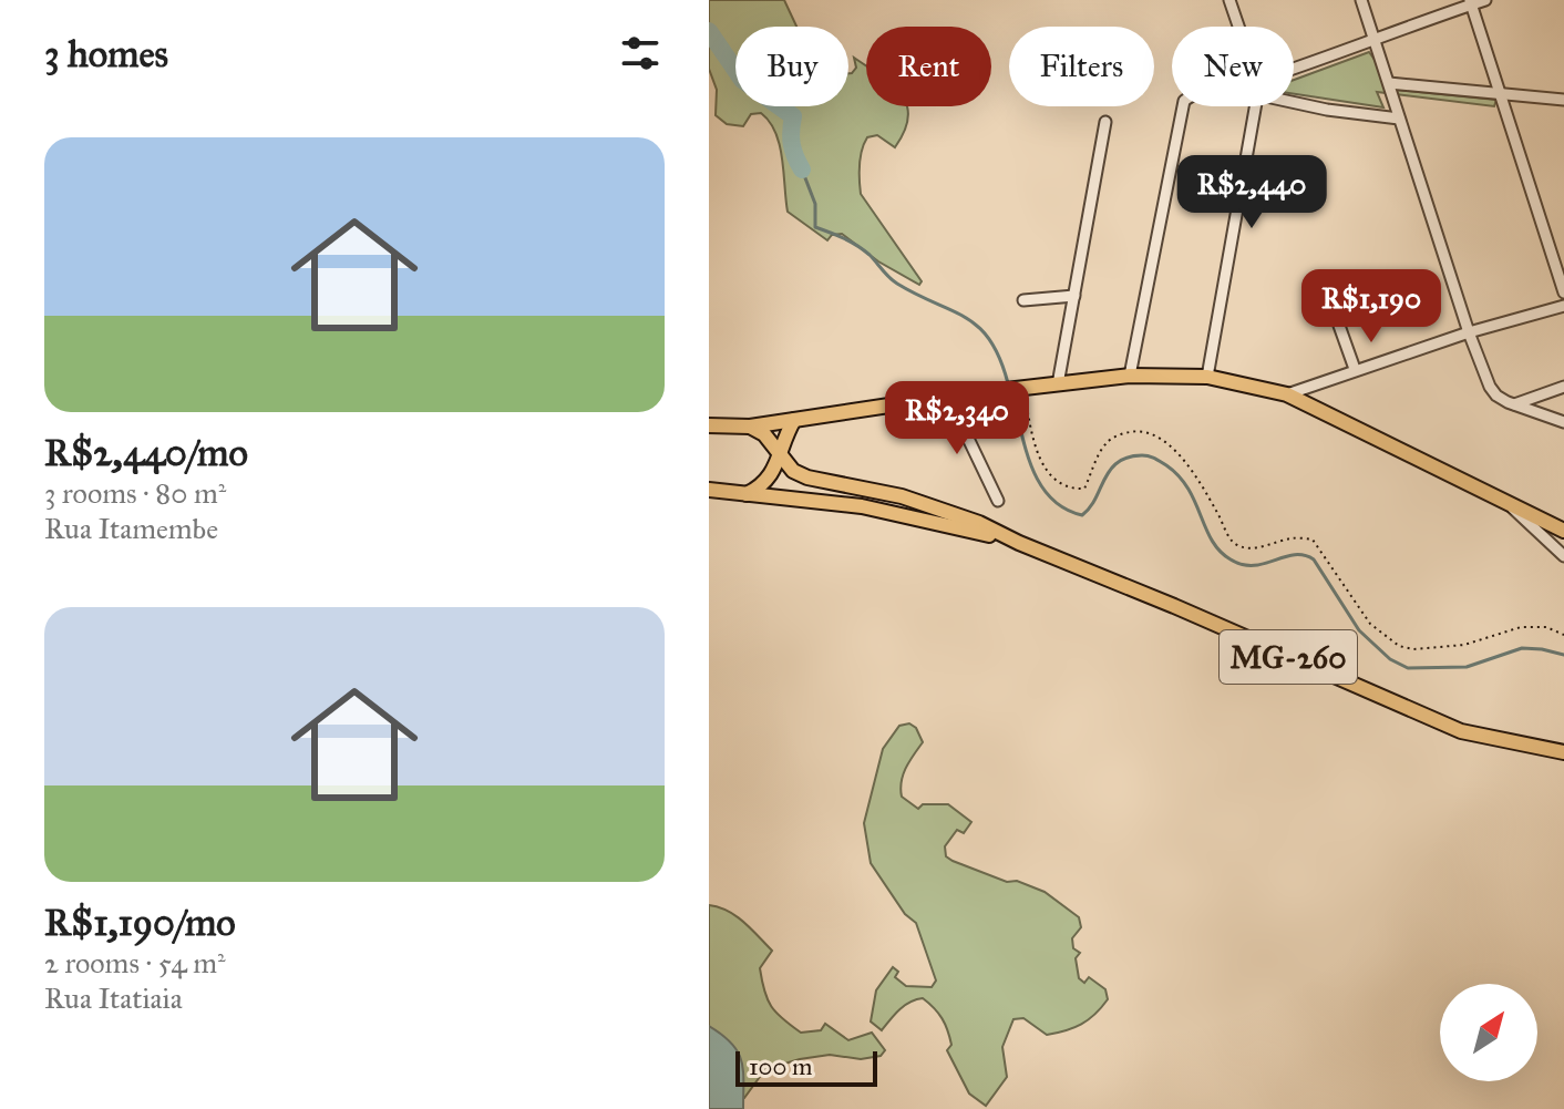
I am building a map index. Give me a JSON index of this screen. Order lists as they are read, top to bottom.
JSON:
{
  "streets": {
    "main road": ["MG-260"]
  },
  "scale_bar": "100 m",
  "north": "top right",
  "page": {
    "heading": "3 homes",
    "chip": [
      "Buy",
      "Rent",
      "Filters",
      "New"
    ],
    "list": [
      {
        "name": "R$2,440/mo",
        "note": "3 rooms · 80 m² · Rua Itamembe"
      },
      {
        "name": "R$1,190/mo",
        "note": "2 rooms · 54 m² · Rua Itatiaia"
      }
    ],
    "price": ["R$2,440", "R$1,190", "R$2,340"],
    "scale": "100 m"
  }
}
